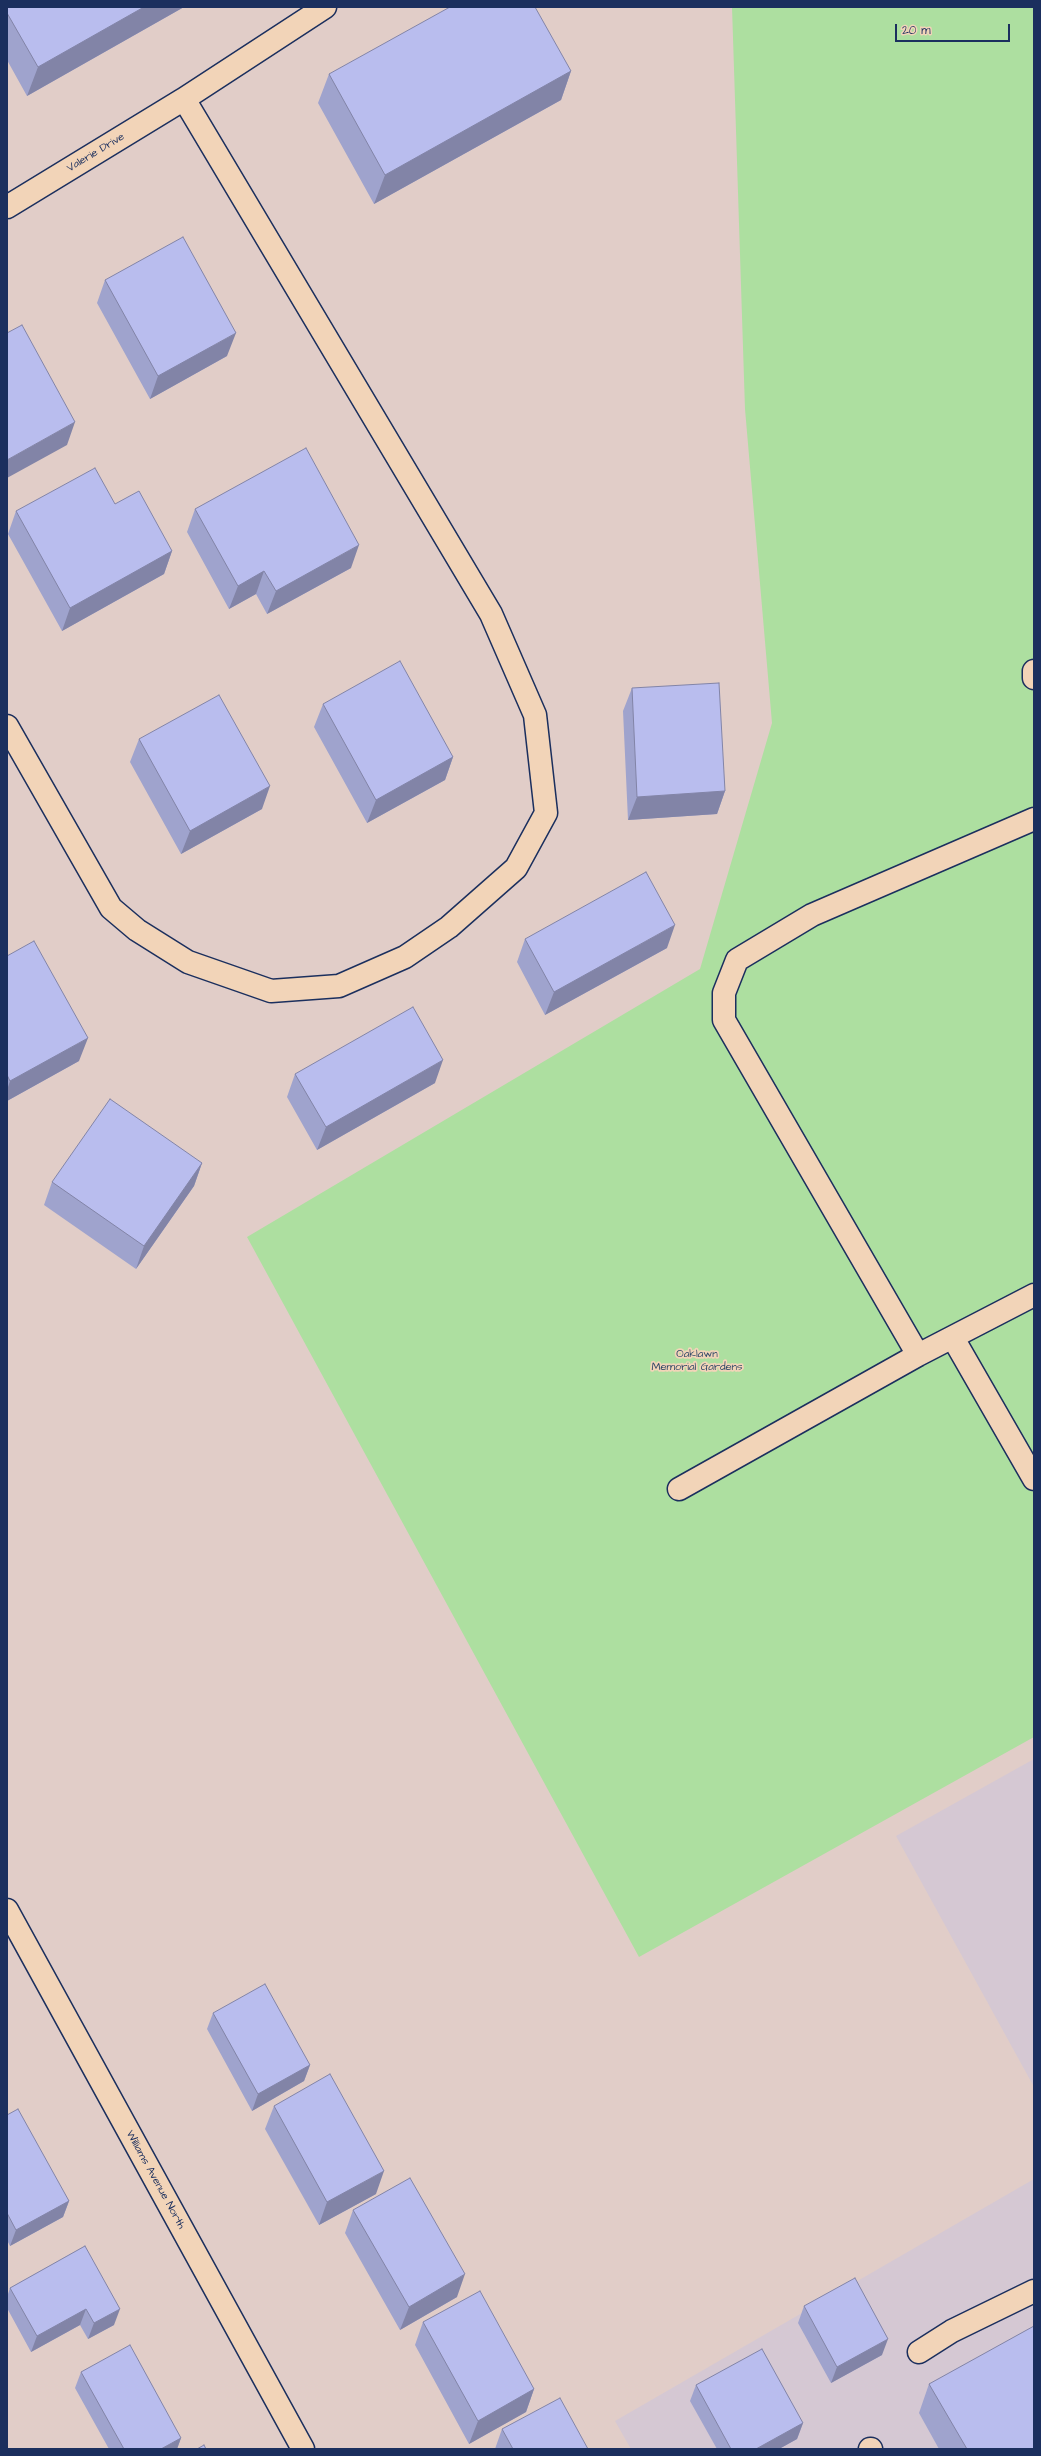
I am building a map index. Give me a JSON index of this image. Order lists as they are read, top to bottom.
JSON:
{
  "streets": {
    "street": ["Valerie Drive", "Williams Avenue North"]
  },
  "parks": ["Oaklawn Memorial Gardens"],
  "scale_bar": "20 m"
}
